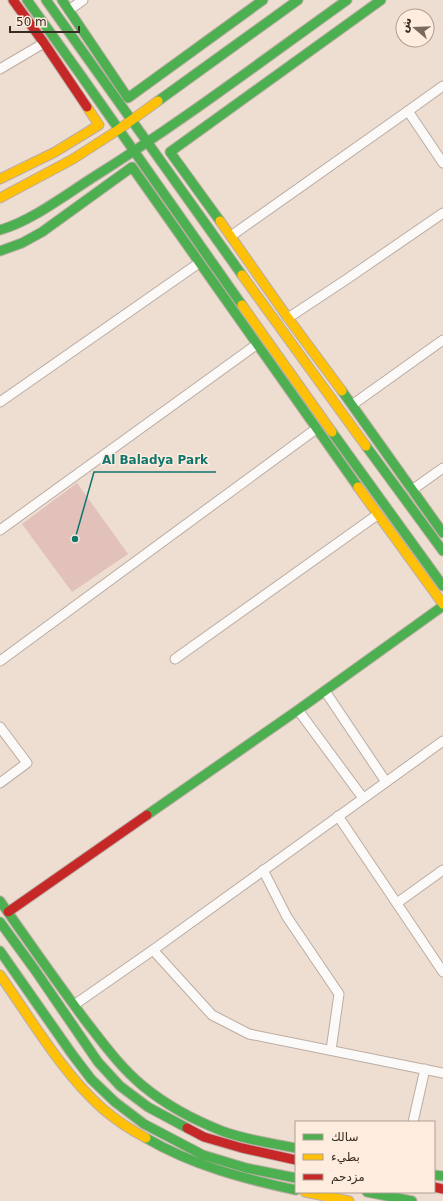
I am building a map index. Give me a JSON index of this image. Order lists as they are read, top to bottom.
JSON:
{
  "places": ["Al Baladya Park"],
  "legend": ["سالك", "بطيء", "مزدحم"],
  "scale_bar": "50 m",
  "north": "left"
}
